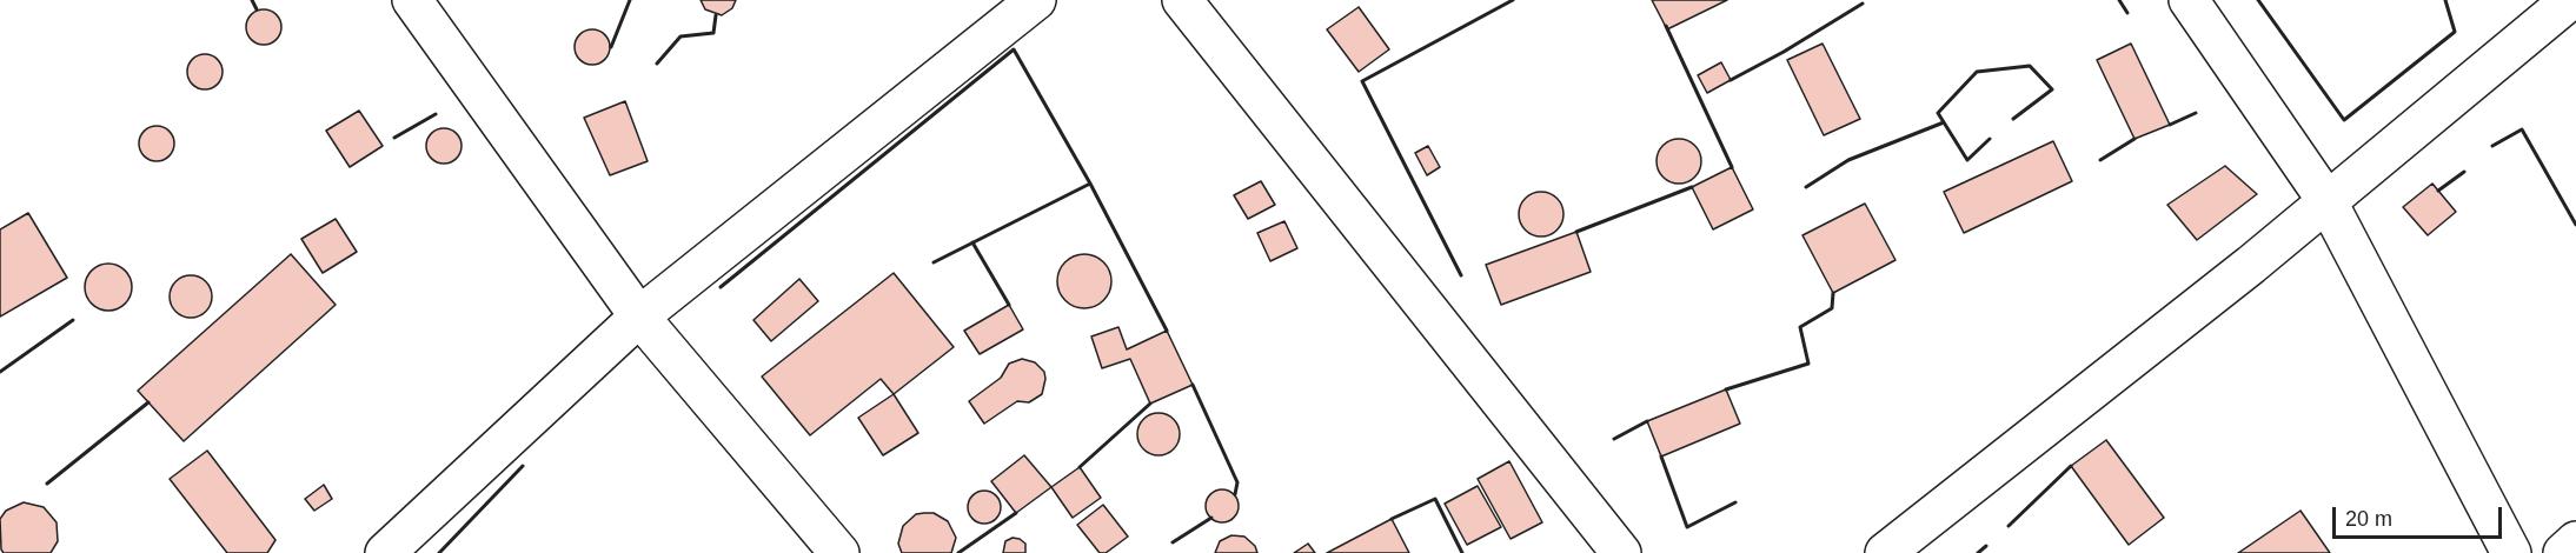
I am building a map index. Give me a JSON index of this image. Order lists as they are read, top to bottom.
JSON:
{
  "scale_bar": "20 m"
}
